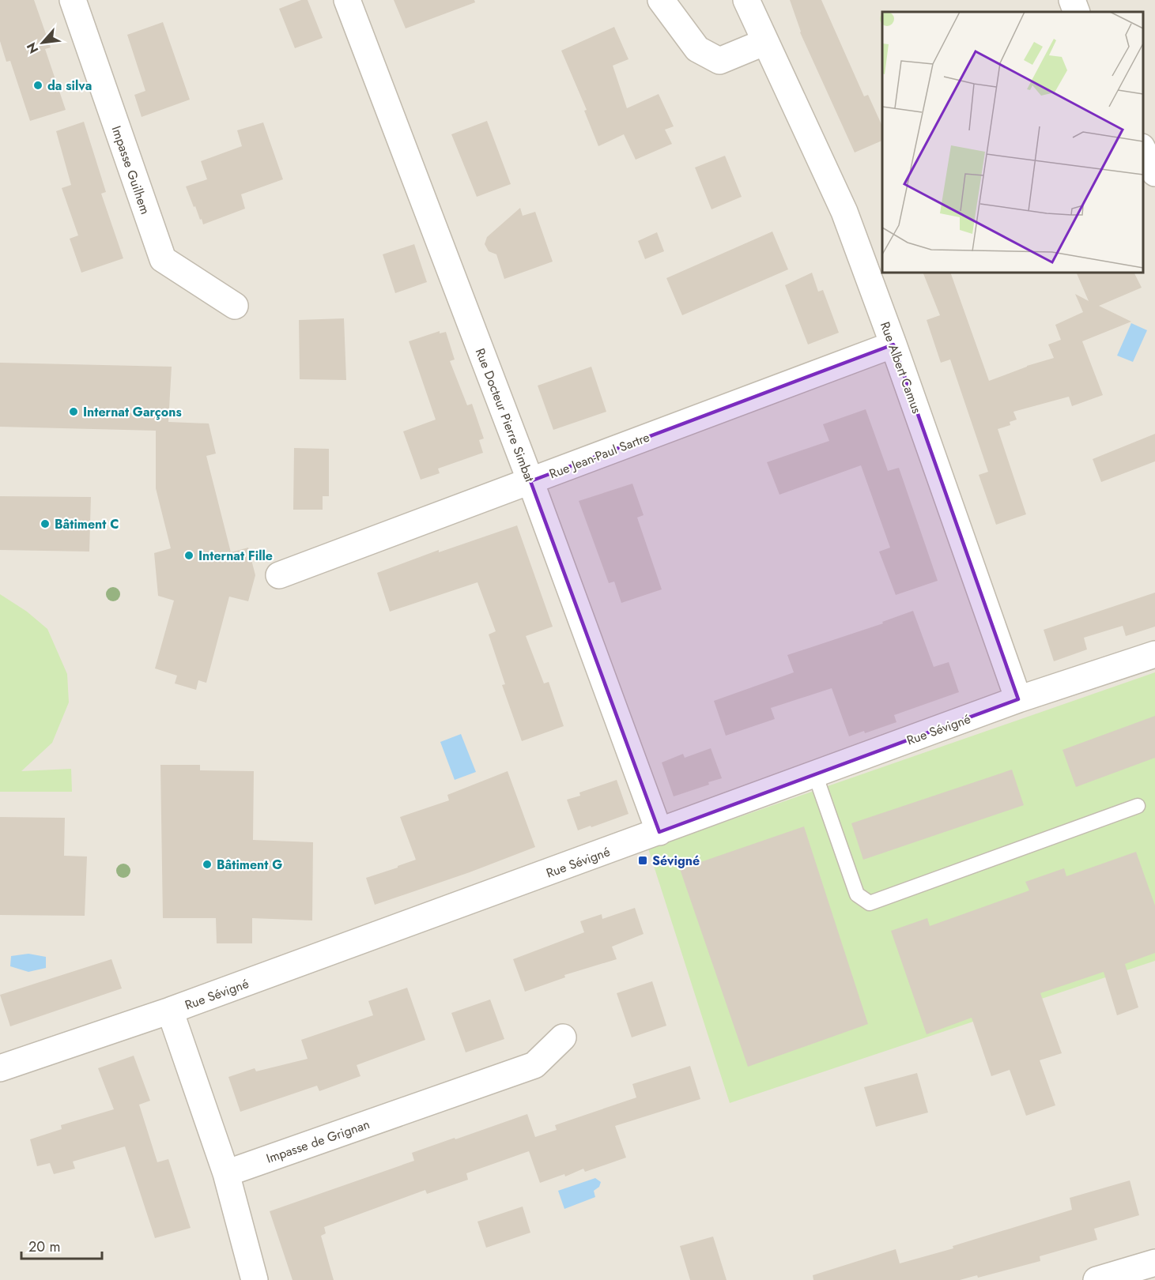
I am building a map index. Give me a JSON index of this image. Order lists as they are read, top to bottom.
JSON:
{
  "streets": {
    "street": [
      "Impasse Guilhem",
      "Rue Albert Camus",
      "Rue Docteur Pierre Simbat",
      "Rue Jean-Paul Sartre",
      "Rue Sévigné",
      "Impasse de Grignan"
    ]
  },
  "crossings": [
    ["Rue Albert Camus", "Rue Jean-Paul Sartre"],
    ["Rue Albert Camus", "Rue Sévigné"],
    ["Rue Docteur Pierre Simbat", "Rue Jean-Paul Sartre"],
    ["Rue Docteur Pierre Simbat", "Rue Sévigné"]
  ],
  "places": {
    "other": [
      "da silva",
      "Internat Garçons",
      "Bâtiment C",
      "Internat Fille",
      "Bâtiment G"
    ],
    "transit": ["Sévigné"]
  },
  "scale_bar": "20 m",
  "north": "bottom left"
}
